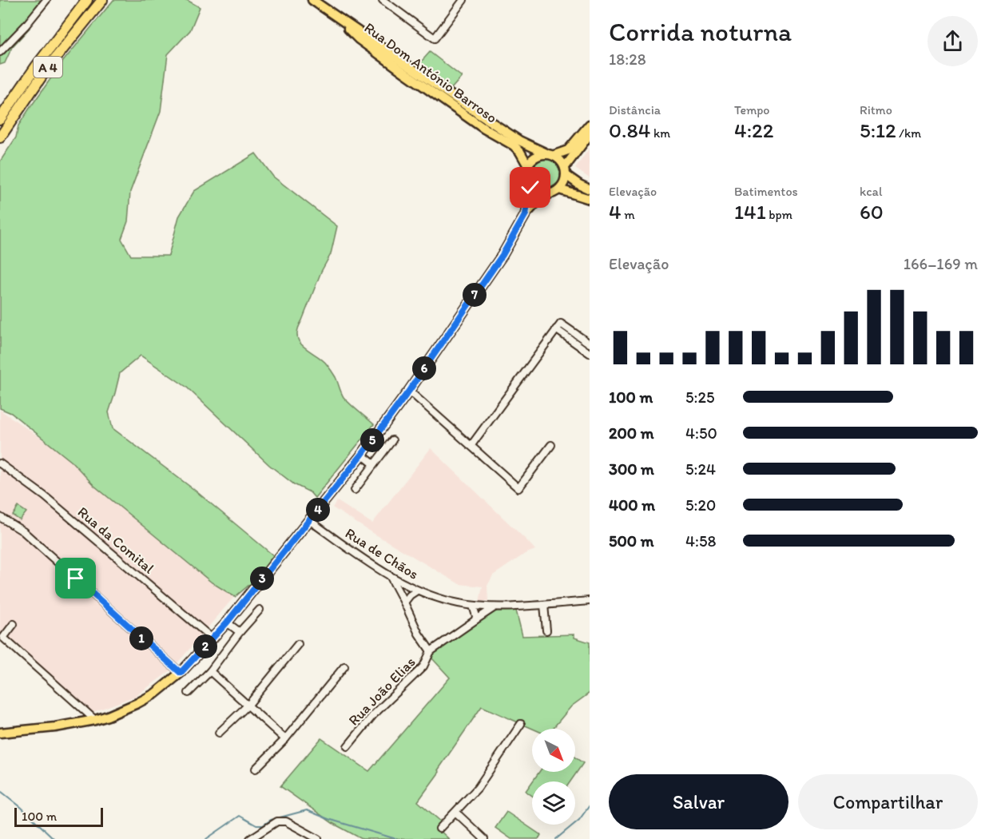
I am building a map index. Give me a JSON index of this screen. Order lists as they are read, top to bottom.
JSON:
{
  "streets": {
    "highway": ["A 4"],
    "main road": ["Rua Dom António Barroso"],
    "street": ["Rua da Comital", "Rua de Chãos", "Rua João Elias"]
  },
  "scale_bar": "100 m",
  "north": "bottom right",
  "page": {
    "heading": ["Corrida noturna", "18:28"],
    "stats": [
      ["Distância", "0.84 km"],
      ["Tempo", "4:22"],
      ["Ritmo", "5:12 /km"],
      ["Elevação", "4 m"],
      ["Batimentos", "141 bpm"],
      ["kcal", "60"]
    ],
    "chart": ["Elevação", "166–169 m"],
    "pins": [
      "7",
      "6",
      "5",
      "4",
      "3",
      "1",
      "2"
    ],
    "list": [
      {
        "name": "100 m",
        "note": "5:25"
      },
      {
        "name": "200 m",
        "note": "4:50"
      },
      {
        "name": "300 m",
        "note": "5:24"
      },
      {
        "name": "400 m",
        "note": "5:20"
      },
      {
        "name": "500 m",
        "note": "4:58"
      }
    ],
    "buttons": ["Salvar", "Compartilhar"],
    "scale": "100 m"
  }
}
